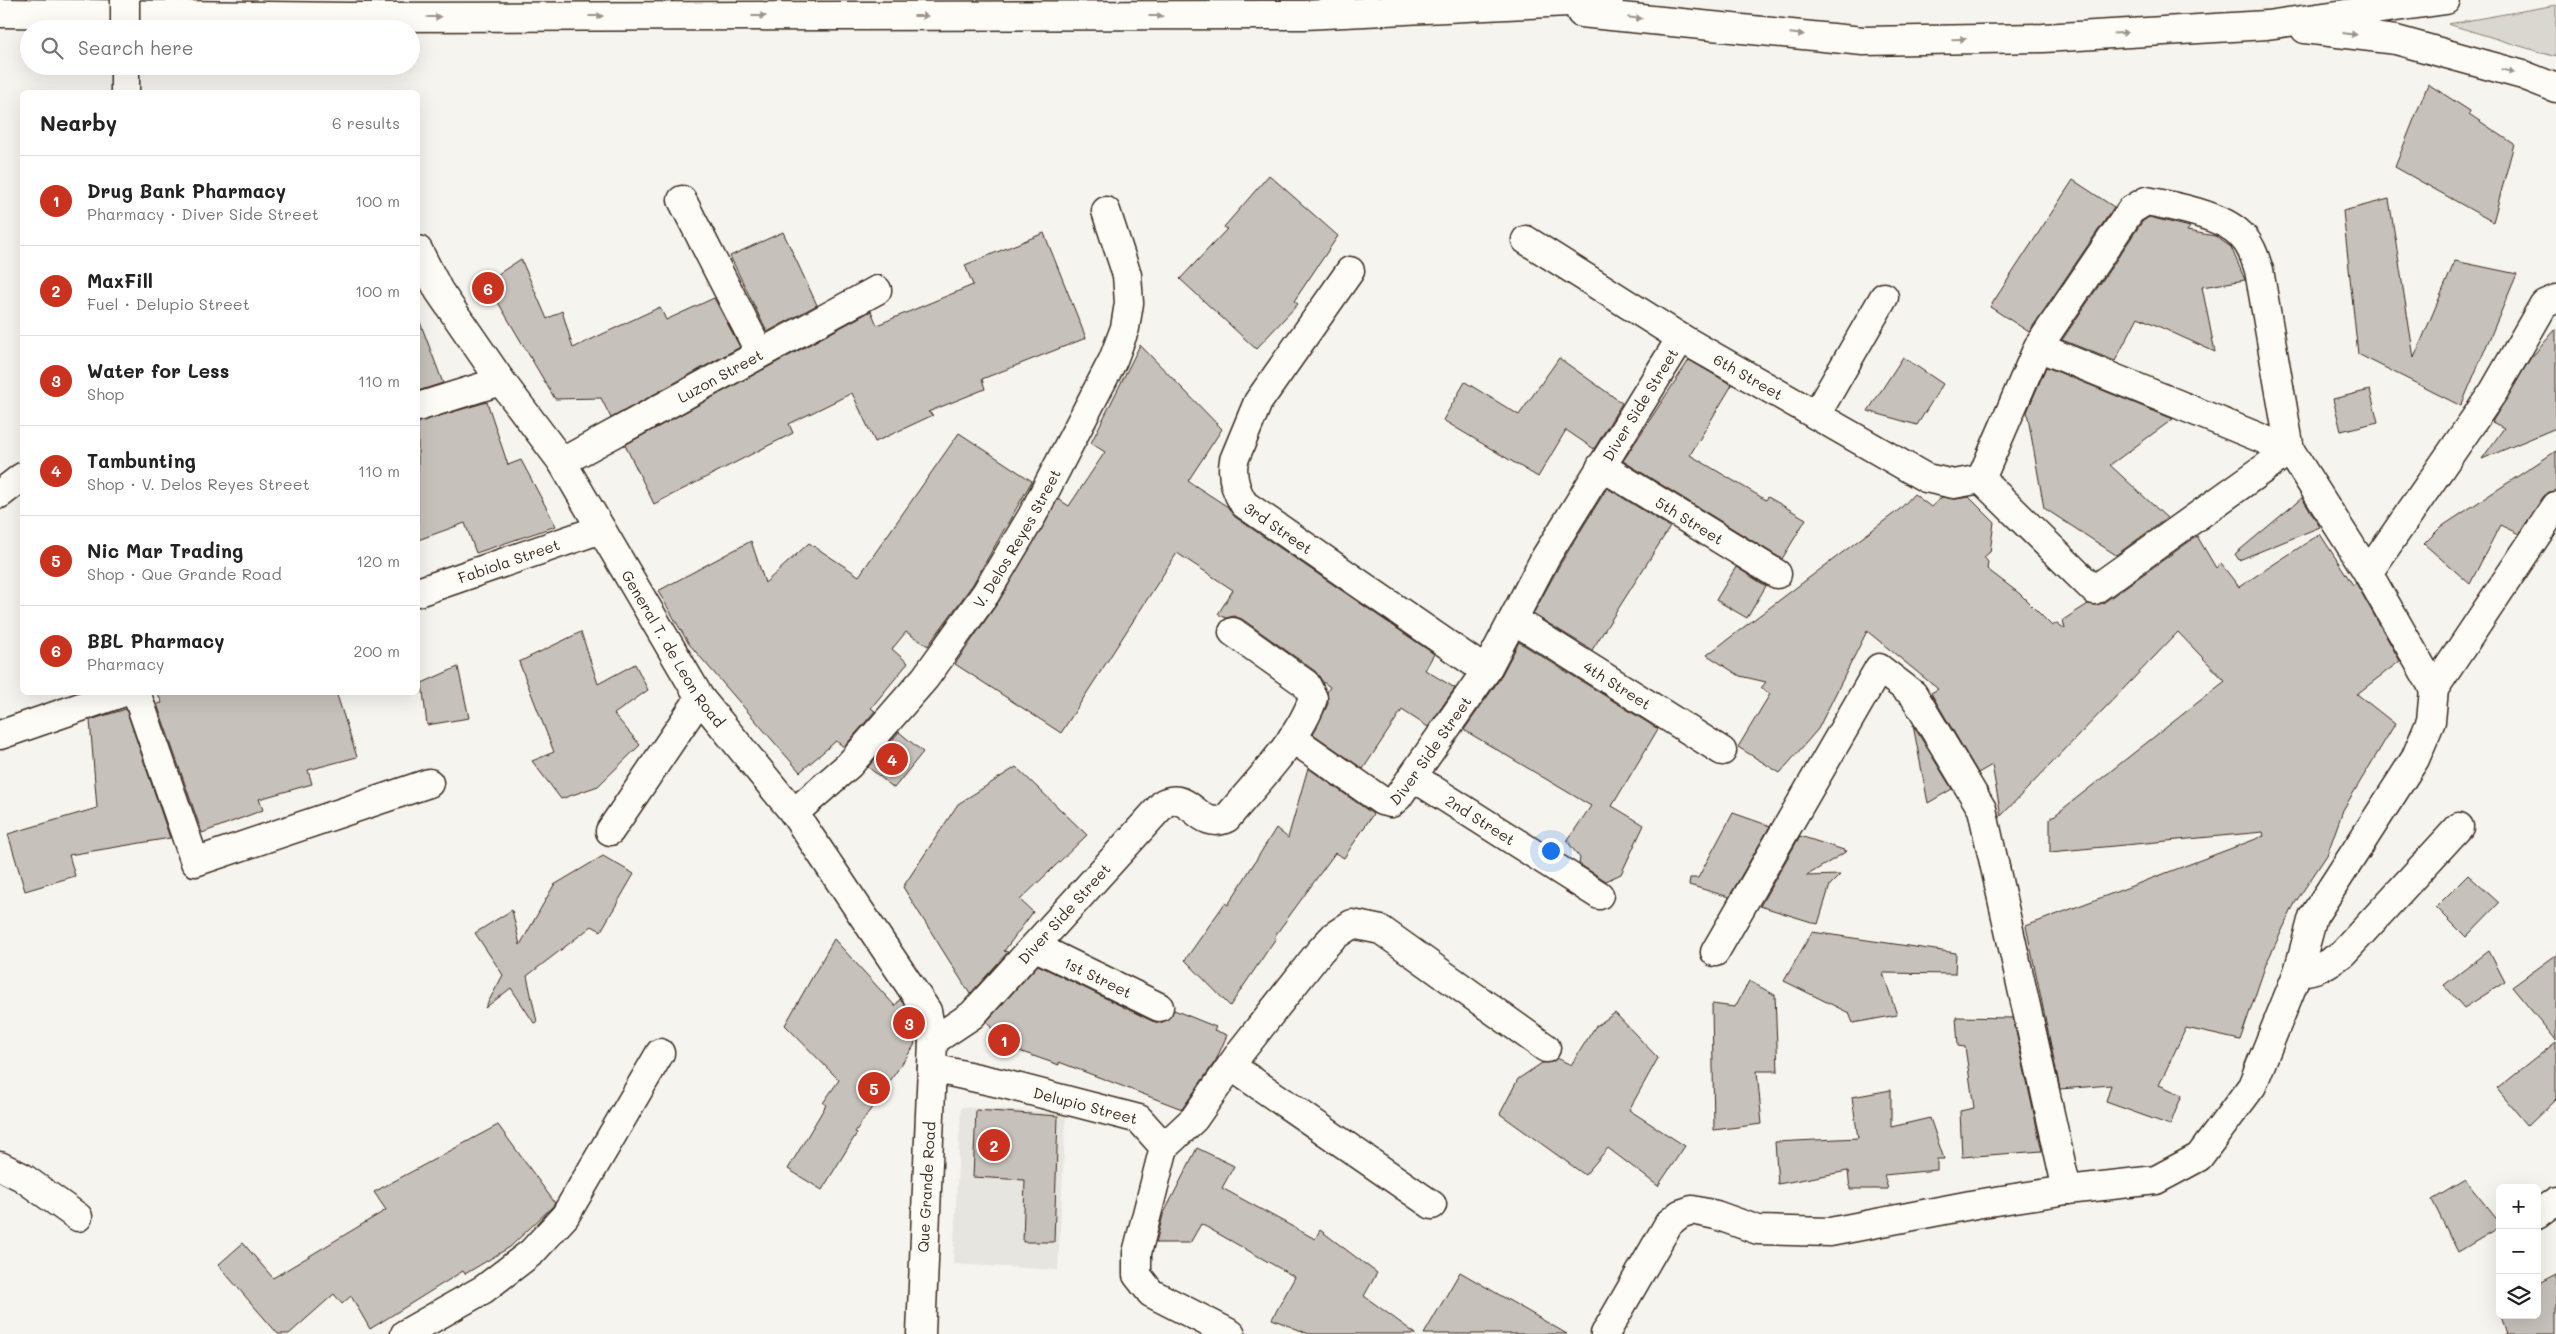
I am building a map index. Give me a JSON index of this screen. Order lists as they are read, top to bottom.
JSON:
{
  "streets": {
    "main road": [
      "Luzon Street",
      "6th Street",
      "Diver Side Street",
      "5th Street",
      "3rd Street",
      "V. Delos Reyes Street",
      "Fabiola Street",
      "General T. de Leon Road",
      "4th Street",
      "2nd Street",
      "1st Street",
      "Delupio Street",
      "Que Grande Road"
    ]
  },
  "crossings": [
    ["Luzon Street", "General T. de Leon Road"],
    ["6th Street", "Diver Side Street"],
    ["Diver Side Street", "5th Street"],
    ["Diver Side Street", "3rd Street"],
    ["Diver Side Street", "General T. de Leon Road"],
    ["Diver Side Street", "4th Street"],
    ["Diver Side Street", "2nd Street"],
    ["Diver Side Street", "1st Street"],
    ["Diver Side Street", "Que Grande Road"],
    ["V. Delos Reyes Street", "General T. de Leon Road"],
    ["Fabiola Street", "General T. de Leon Road"],
    ["General T. de Leon Road", "Que Grande Road"],
    ["Delupio Street", "Que Grande Road"]
  ],
  "page": {
    "search": "Search here",
    "heading": ["Nearby", "6 results"],
    "list": [
      {
        "mark": "1",
        "name": "Drug Bank Pharmacy",
        "note": "Pharmacy · Diver Side Street",
        "value": "100 m"
      },
      {
        "mark": "2",
        "name": "MaxFill",
        "note": "Fuel · Delupio Street",
        "value": "100 m"
      },
      {
        "mark": "3",
        "name": "Water for Less",
        "note": "Shop",
        "value": "110 m"
      },
      {
        "mark": "4",
        "name": "Tambunting",
        "note": "Shop · V. Delos Reyes Street",
        "value": "110 m"
      },
      {
        "mark": "5",
        "name": "Nic Mar Trading",
        "note": "Shop · Que Grande Road",
        "value": "120 m"
      },
      {
        "mark": "6",
        "name": "BBL Pharmacy",
        "note": "Pharmacy",
        "value": "200 m"
      }
    ],
    "pins": [
      "6",
      "4",
      "3",
      "1",
      "5",
      "2"
    ],
    "map_buttons": ["+", "−"]
  }
}
